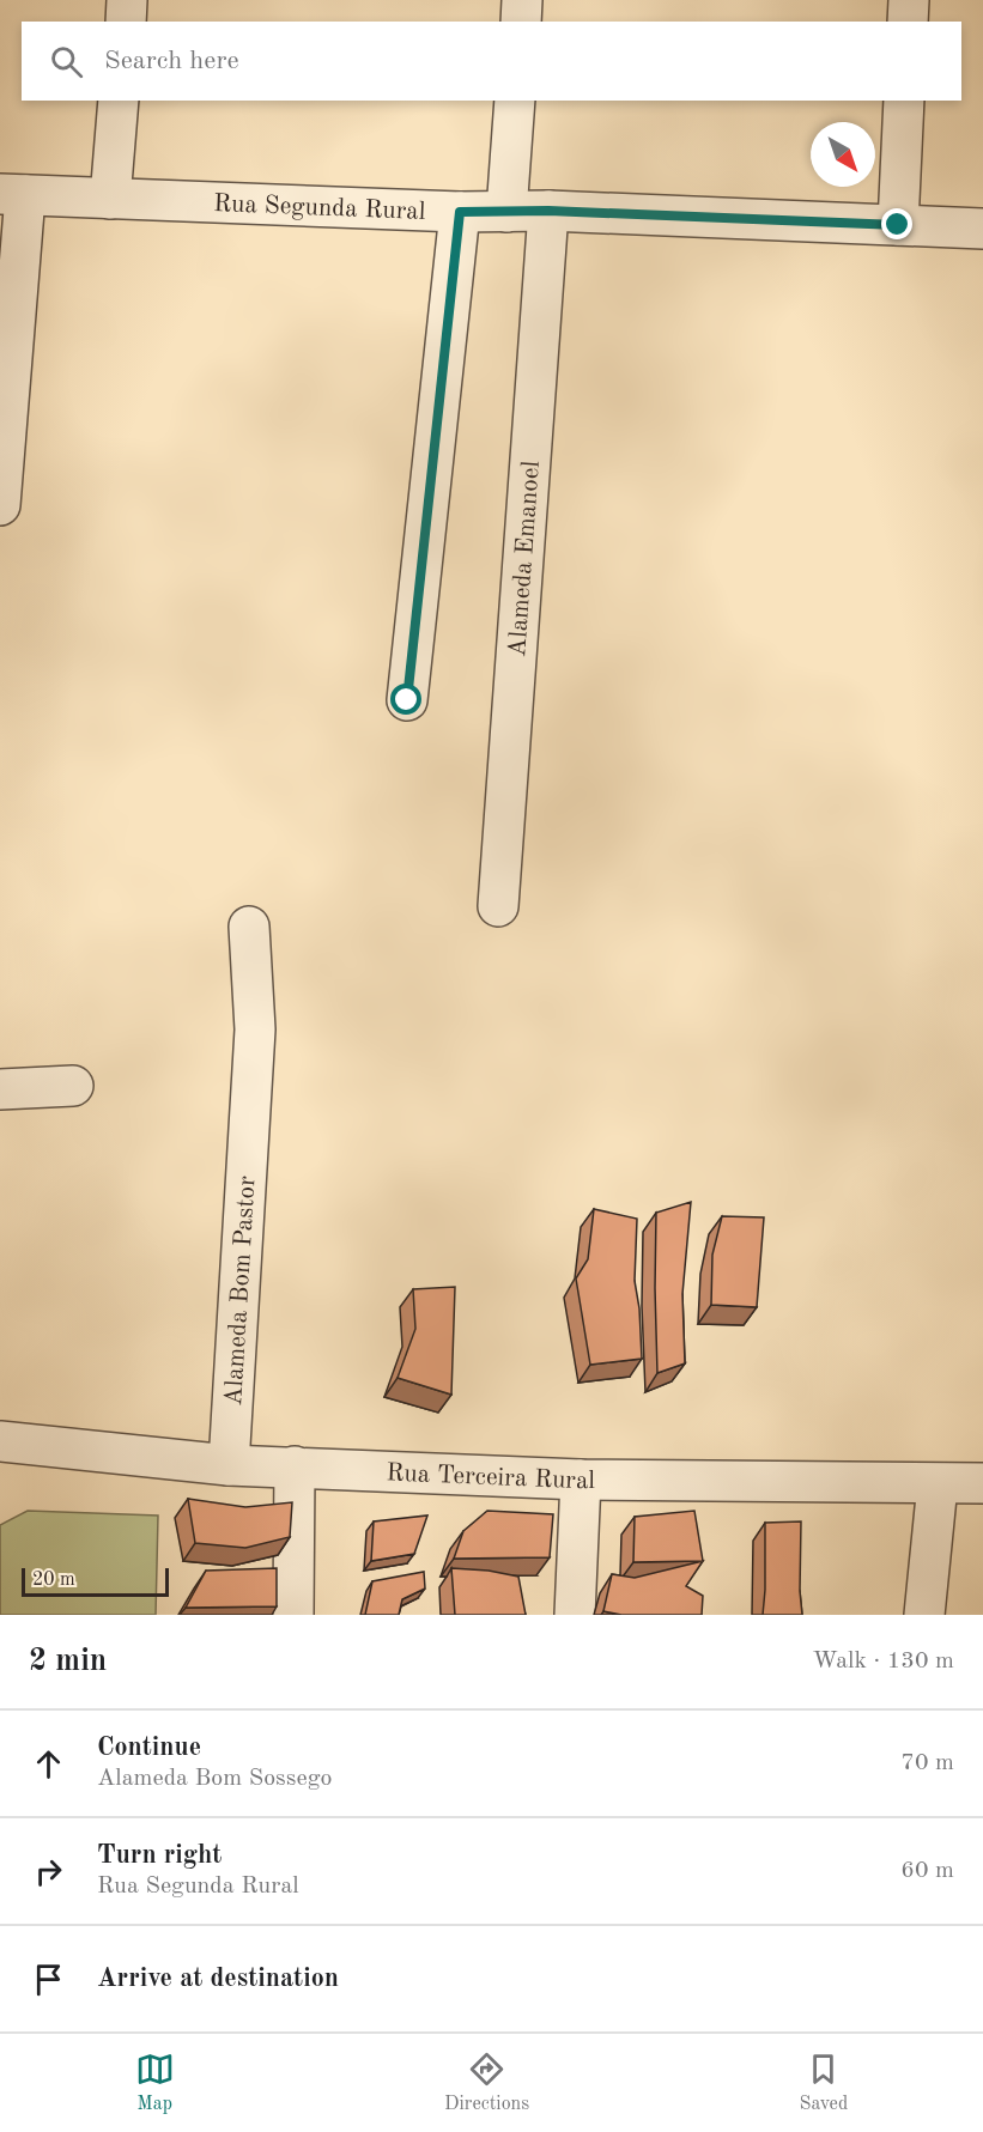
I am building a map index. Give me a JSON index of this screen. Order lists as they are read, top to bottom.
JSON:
{
  "streets": {
    "street": [
      "Rua Segunda Rural",
      "Alameda Emanoel",
      "Alameda Bom Pastor",
      "Rua Terceira Rural"
    ]
  },
  "crossings": [
    ["Rua Segunda Rural", "Alameda Emanoel"],
    ["Alameda Bom Pastor", "Rua Terceira Rural"]
  ],
  "scale_bar": "20 m",
  "north": "bottom right",
  "page": {
    "search": "Search here",
    "scale": "20 m",
    "heading": ["2 min", "Walk · 130 m"],
    "list": [
      ["Continue", "Alameda Bom Sossego", "70 m"],
      ["Turn right", "Rua Segunda Rural", "60 m"],
      "Arrive at destination"
    ],
    "nav": ["Map", "Directions", "Saved"]
  }
}
